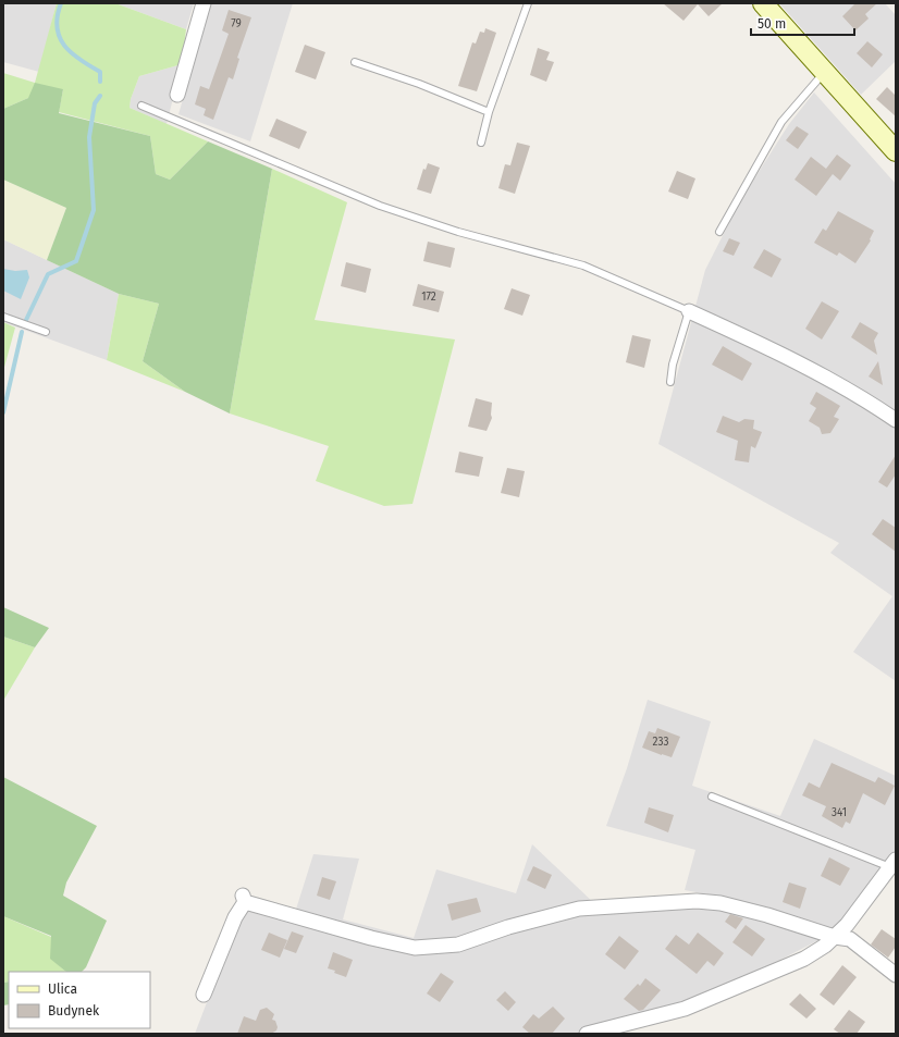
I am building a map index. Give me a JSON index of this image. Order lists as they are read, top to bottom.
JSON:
{
  "house_numbers": [
    "79",
    "172",
    "233",
    "341"
  ],
  "legend": ["Ulica", "Budynek"],
  "scale_bar": "50 m"
}
